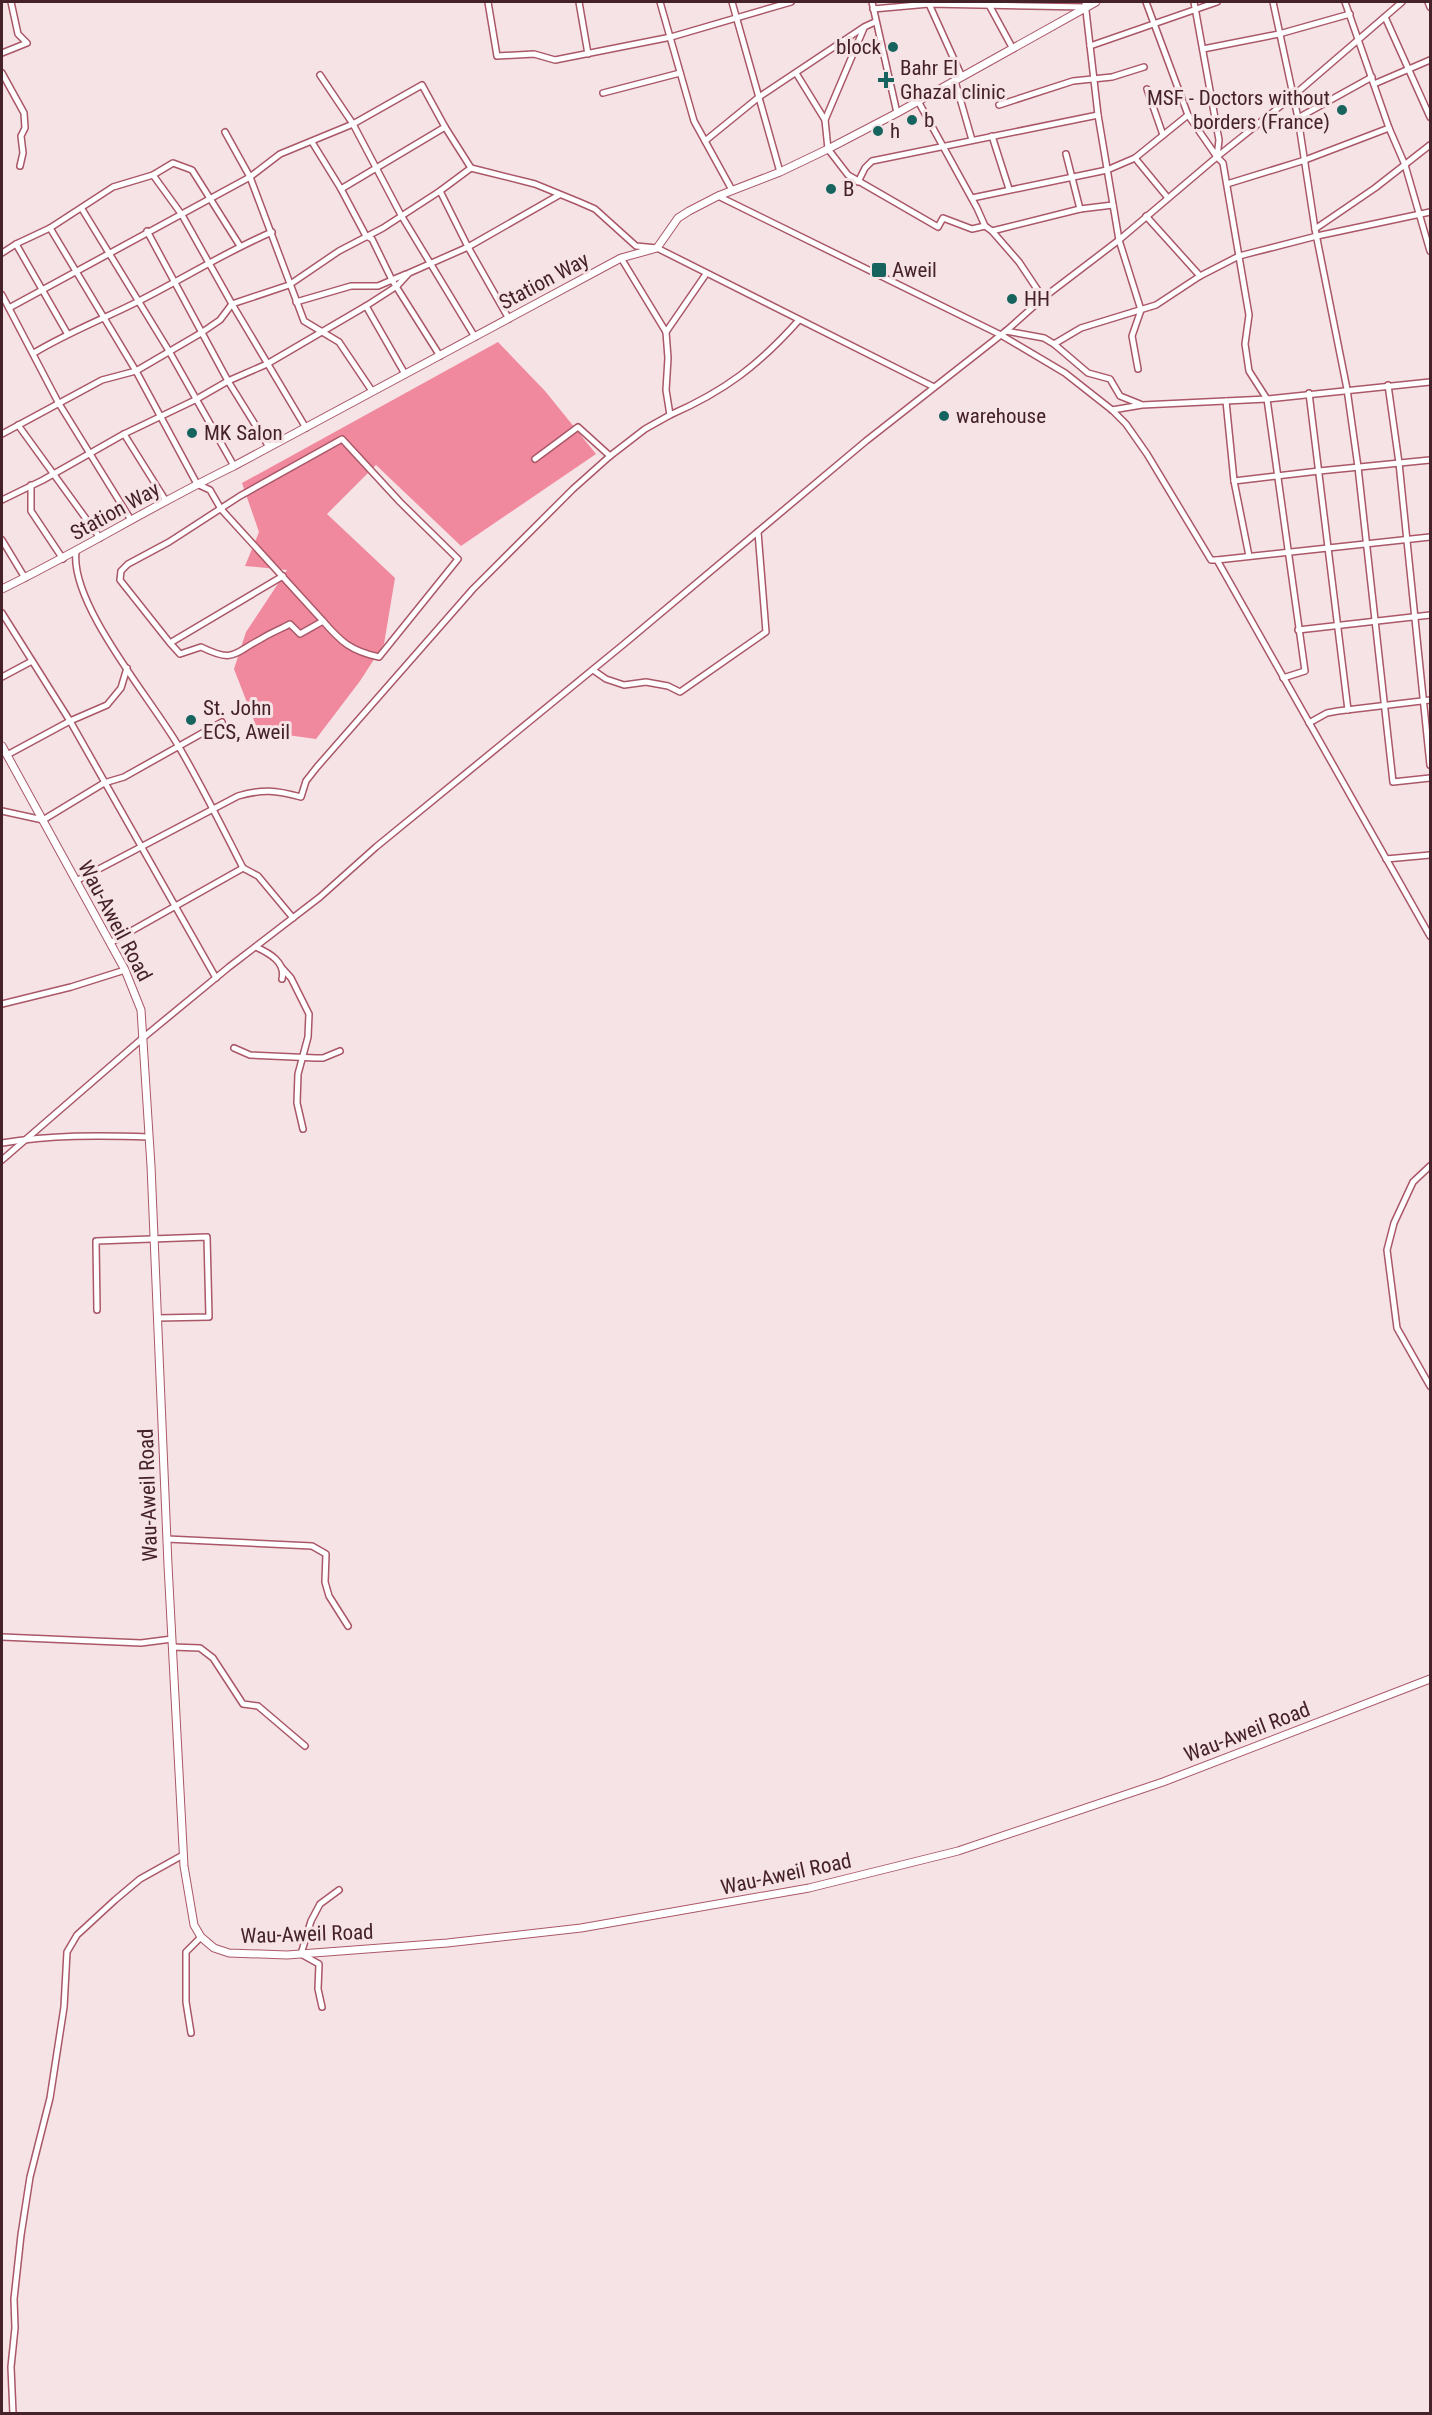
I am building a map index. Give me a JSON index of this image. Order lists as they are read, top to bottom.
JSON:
{
  "streets": {
    "main road": ["Station Way", "Wau-Aweil Road"]
  },
  "places": {
    "other": [
      "block",
      "MSF - Doctors without borders (France)",
      "b",
      "h",
      "B",
      "HH",
      "warehouse",
      "MK Salon",
      "St. John ECS, Aweil"
    ],
    "health": ["Bahr El Ghazal clinic"],
    "transit": ["Aweil"]
  }
}
